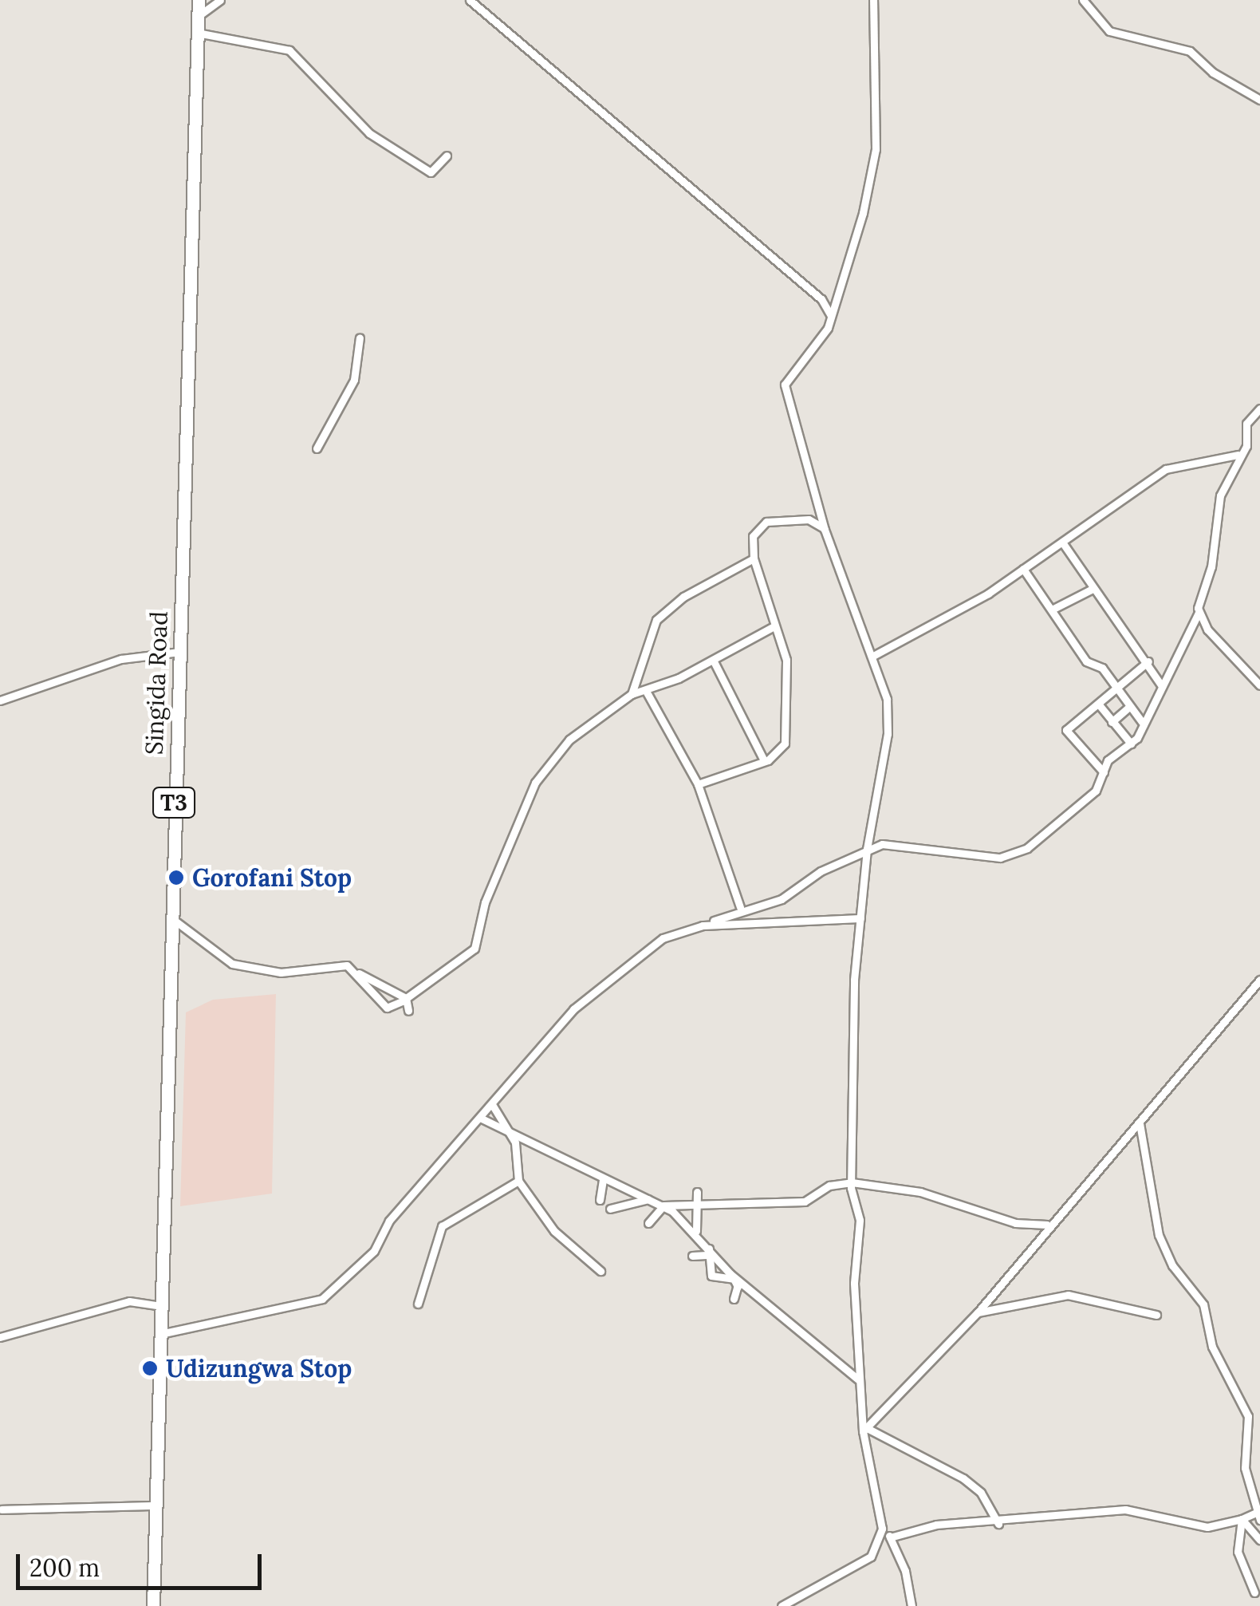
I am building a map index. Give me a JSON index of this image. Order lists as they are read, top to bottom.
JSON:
{
  "streets": {
    "highway": ["Singida Road", "T3"]
  },
  "places": ["Gorofani Stop", "Udizungwa Stop"],
  "scale_bar": "200 m"
}
